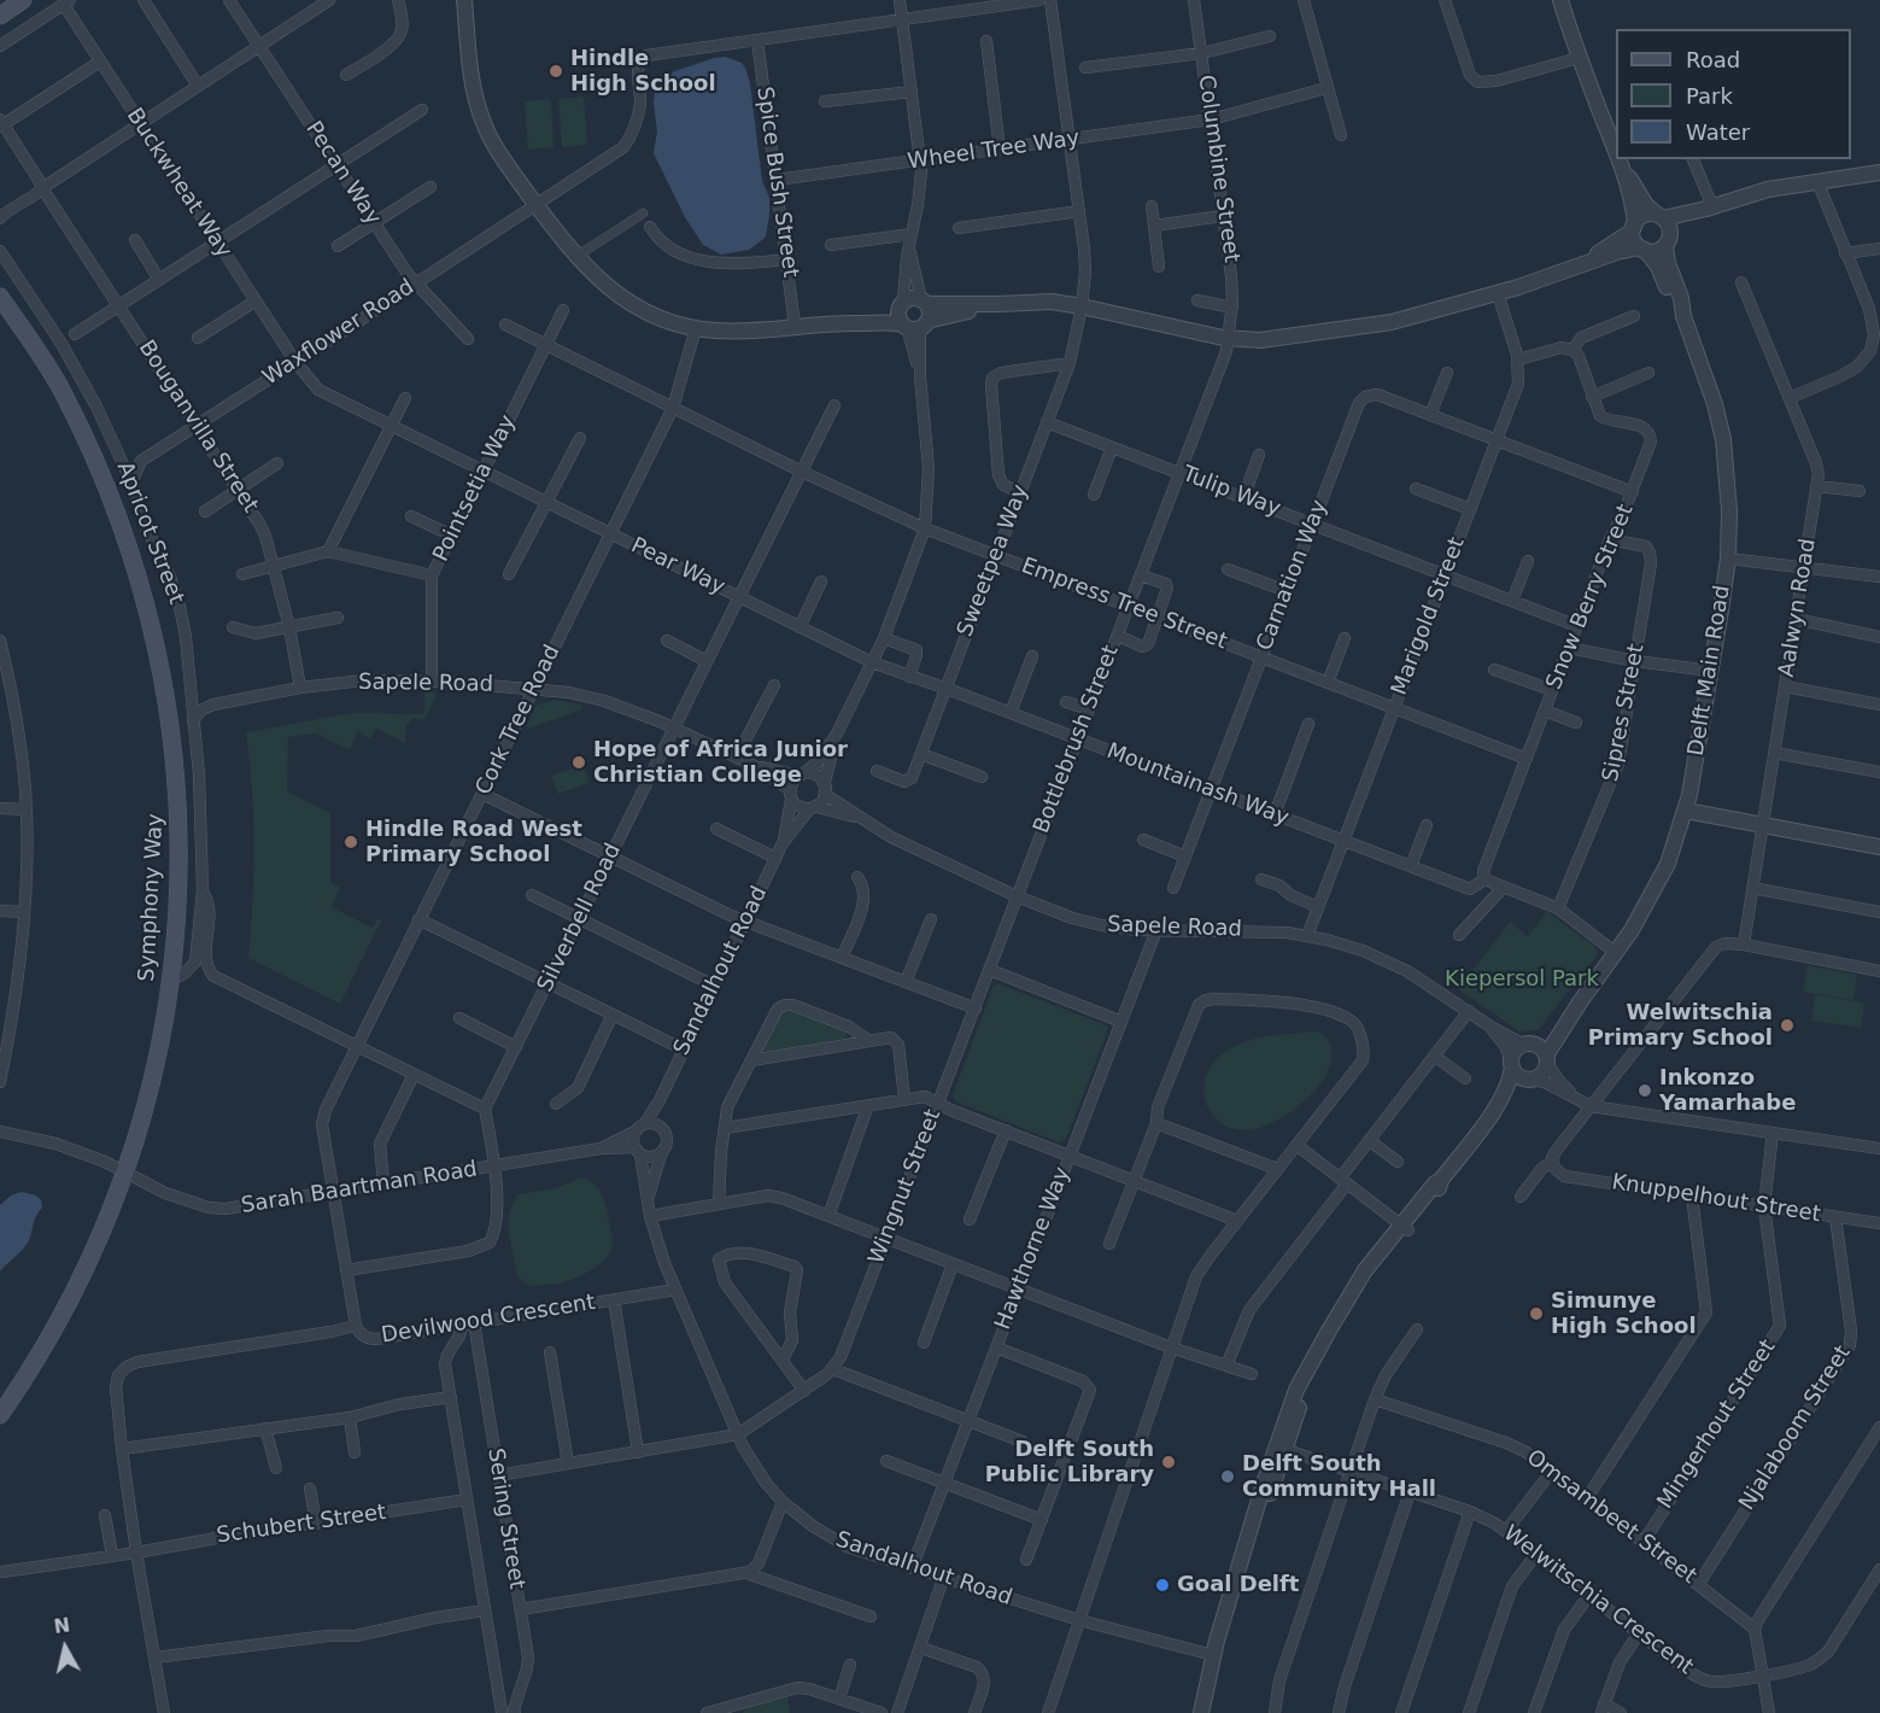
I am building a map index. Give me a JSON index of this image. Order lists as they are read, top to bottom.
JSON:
{
  "streets": {
    "main road": ["Symphony Way"],
    "street": [
      "Wheel Tree Way",
      "Columbine Street",
      "Pecan Way",
      "Spice Bush Street",
      "Buckwheat Way",
      "Waxflower Road",
      "Bouganvilla Street",
      "Pointsetia Way",
      "Tulip Way",
      "Apricot Street",
      "Sweetpea Way",
      "Pear Way",
      "Carnation Way",
      "Snow Berry Street",
      "Empress Tree Street",
      "Aalwyn Road",
      "Marigold Street",
      "Delft Main Road",
      "Sapele Road",
      "Sipres Street",
      "Cork Tree Road",
      "Bottlebrush Street",
      "Mountainash Way",
      "Silverbell Road",
      "Sandalhout Road",
      "Wingnut Street",
      "Sarah Baartman Road",
      "Knuppelhout Street",
      "Hawthorne Way",
      "Devilwood Crescent",
      "Mingerhout Street",
      "Njalaboom Street",
      "Omsambeet Street",
      "Sering Street",
      "Schubert Street",
      "Welwitschia Crescent"
    ]
  },
  "crossings": [
    ["Wheel Tree Way", "Columbine Street"],
    ["Wheel Tree Way", "Spice Bush Street"],
    ["Wheel Tree Way", "Sweetpea Way"],
    ["Columbine Street", "Bottlebrush Street"],
    ["Pecan Way", "Waxflower Road"],
    ["Spice Bush Street", "Waxflower Road"],
    ["Buckwheat Way", "Waxflower Road"],
    ["Buckwheat Way", "Pear Way"],
    ["Waxflower Road", "Bouganvilla Street"],
    ["Bouganvilla Street", "Sapele Road"],
    ["Pointsetia Way", "Pear Way"],
    ["Pointsetia Way", "Empress Tree Street"],
    ["Pointsetia Way", "Sapele Road"],
    ["Tulip Way", "Sweetpea Way"],
    ["Tulip Way", "Carnation Way"],
    ["Tulip Way", "Snow Berry Street"],
    ["Tulip Way", "Marigold Street"],
    ["Tulip Way", "Bottlebrush Street"],
    ["Apricot Street", "Sapele Road"],
    ["Apricot Street", "Cork Tree Road"],
    ["Apricot Street", "Symphony Way"],
    ["Apricot Street", "Silverbell Road"],
    ["Sweetpea Way", "Empress Tree Street"],
    ["Sweetpea Way", "Mountainash Way"],
    ["Pear Way", "Cork Tree Road"],
    ["Pear Way", "Mountainash Way"],
    ["Pear Way", "Silverbell Road"],
    ["Carnation Way", "Snow Berry Street"],
    ["Carnation Way", "Empress Tree Street"],
    ["Carnation Way", "Marigold Street"],
    ["Carnation Way", "Mountainash Way"],
    ["Snow Berry Street", "Empress Tree Street"],
    ["Snow Berry Street", "Sipres Street"],
    ["Empress Tree Street", "Marigold Street"],
    ["Empress Tree Street", "Cork Tree Road"],
    ["Empress Tree Street", "Bottlebrush Street"],
    ["Empress Tree Street", "Silverbell Road"],
    ["Marigold Street", "Sapele Road"],
    ["Marigold Street", "Mountainash Way"],
    ["Delft Main Road", "Sapele Road"],
    ["Sapele Road", "Cork Tree Road"],
    ["Sapele Road", "Bottlebrush Street"],
    ["Sapele Road", "Silverbell Road"],
    ["Sapele Road", "Sandalhout Road"],
    ["Sapele Road", "Wingnut Street"],
    ["Sapele Road", "Hawthorne Way"],
    ["Cork Tree Road", "Sarah Baartman Road"],
    ["Cork Tree Road", "Devilwood Crescent"],
    ["Bottlebrush Street", "Mountainash Way"],
    ["Bottlebrush Street", "Wingnut Street"],
    ["Symphony Way", "Sarah Baartman Road"],
    ["Sandalhout Road", "Wingnut Street"],
    ["Sandalhout Road", "Sarah Baartman Road"],
    ["Sandalhout Road", "Hawthorne Way"],
    ["Sandalhout Road", "Devilwood Crescent"],
    ["Sarah Baartman Road", "Devilwood Crescent"],
    ["Knuppelhout Street", "Mingerhout Street"],
    ["Knuppelhout Street", "Njalaboom Street"],
    ["Devilwood Crescent", "Sering Street"],
    ["Mingerhout Street", "Omsambeet Street"],
    ["Njalaboom Street", "Omsambeet Street"]
  ],
  "parks": ["Kiepersol Park"],
  "places": [
    "Hindle High School",
    "Hope of Africa Junior Christian College",
    "Hindle Road West Primary School",
    "Welwitschia Primary School",
    "Inkonzo Yamarhabe",
    "Simunye High School",
    "Delft South Public Library",
    "Delft South Community Hall",
    "Goal Delft"
  ],
  "legend": ["Road", "Park", "Water"],
  "north": "top"
}
